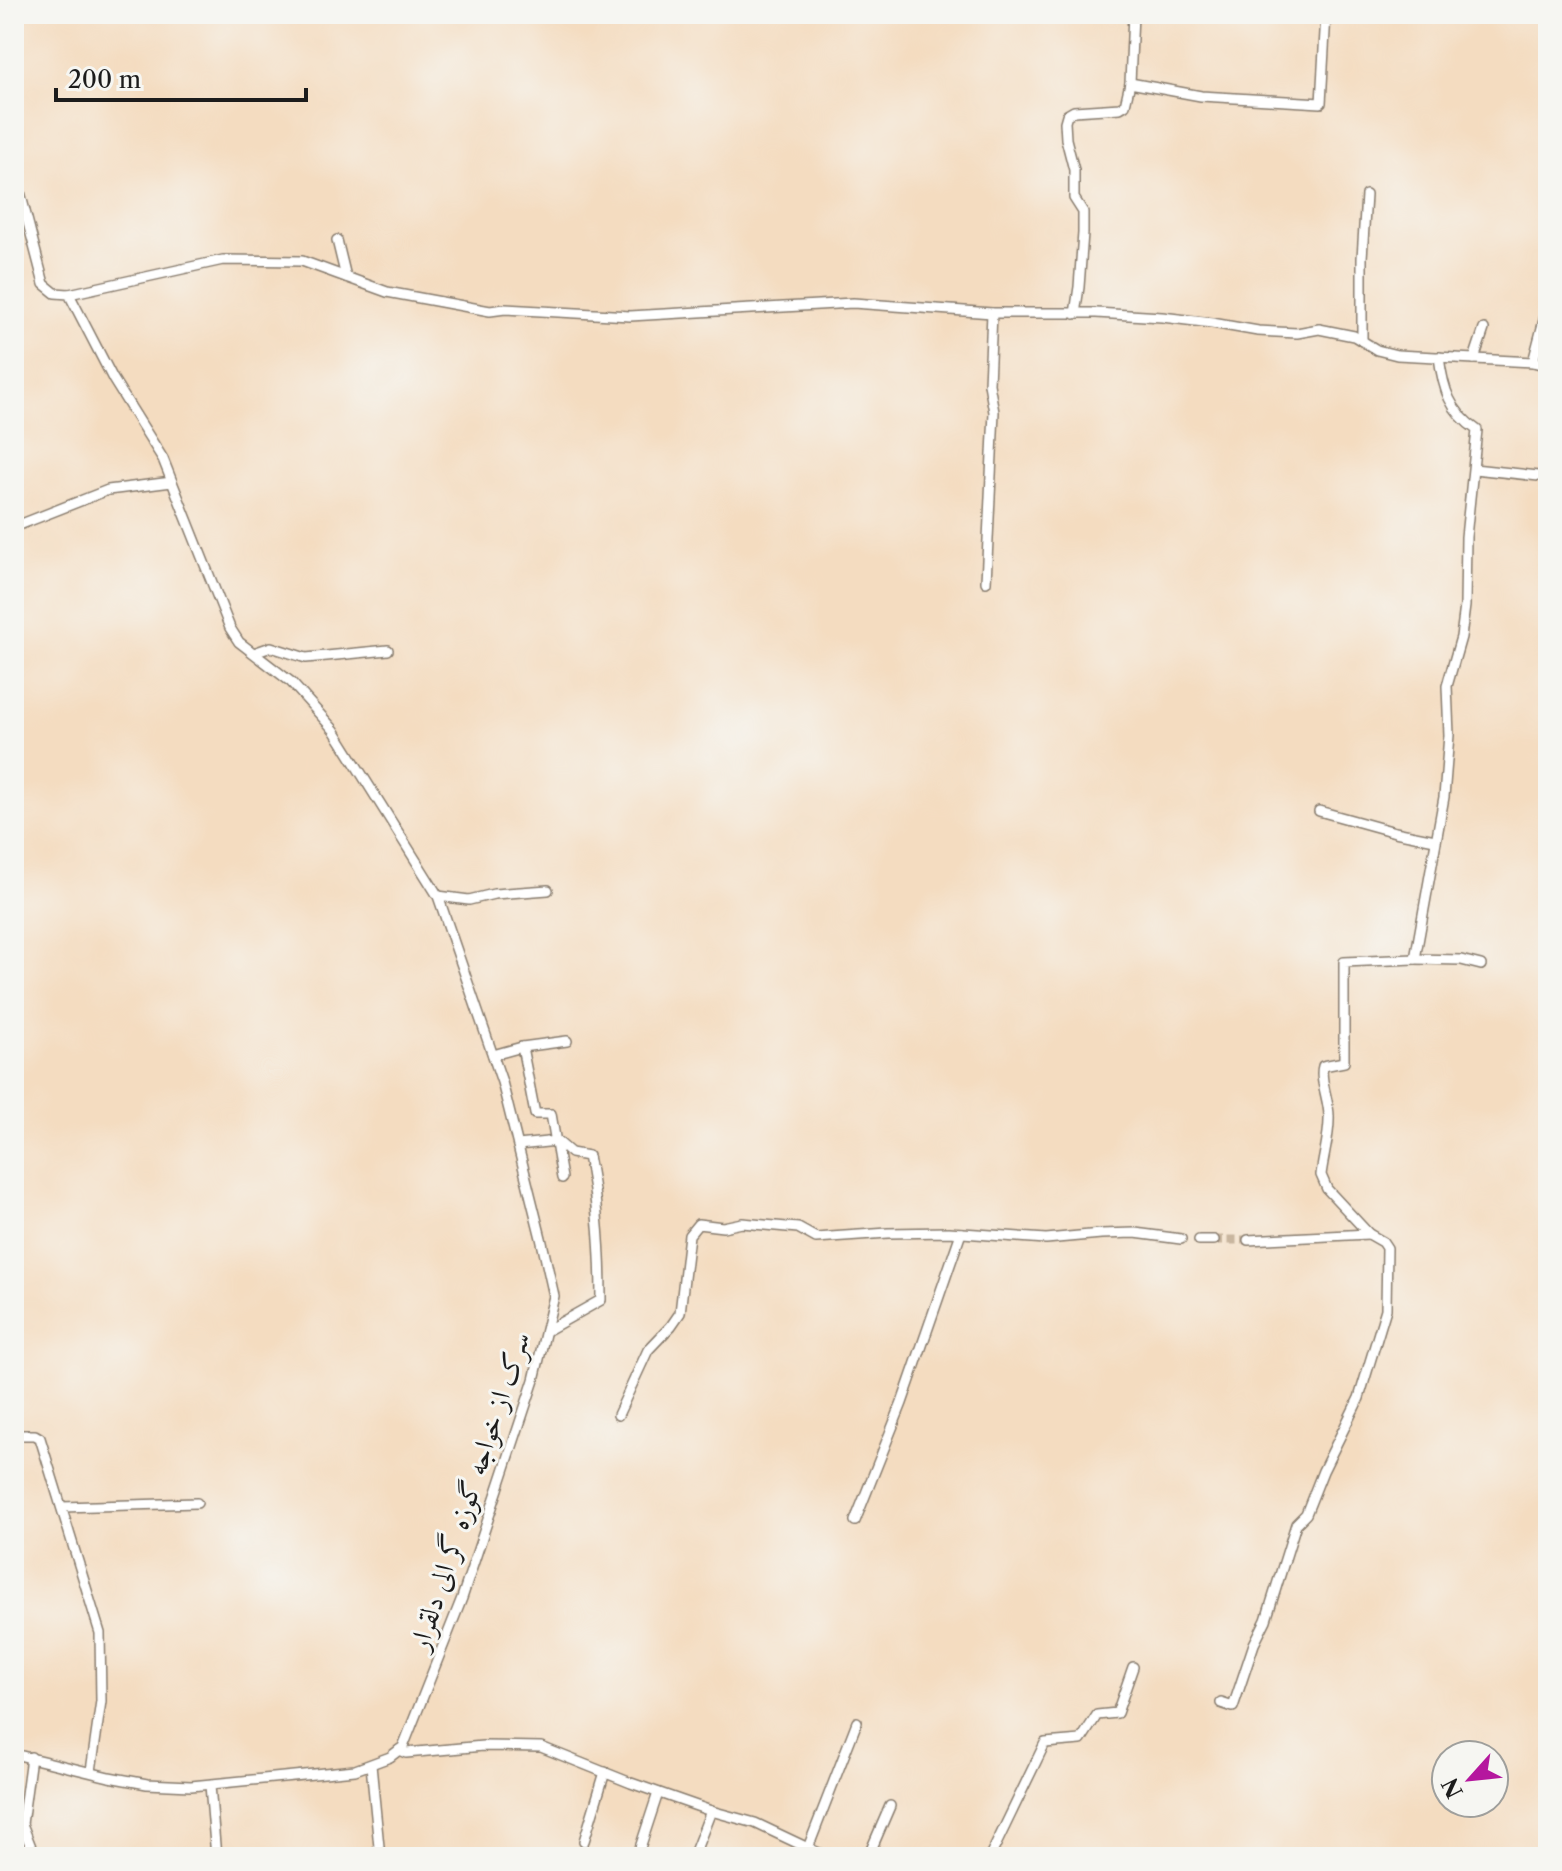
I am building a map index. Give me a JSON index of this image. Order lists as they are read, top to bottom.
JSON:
{
  "streets": {
    "street": ["سرک از خواجه گوزه گر الی دلقرار"]
  },
  "scale_bar": "200 m",
  "north": "bottom left"
}
